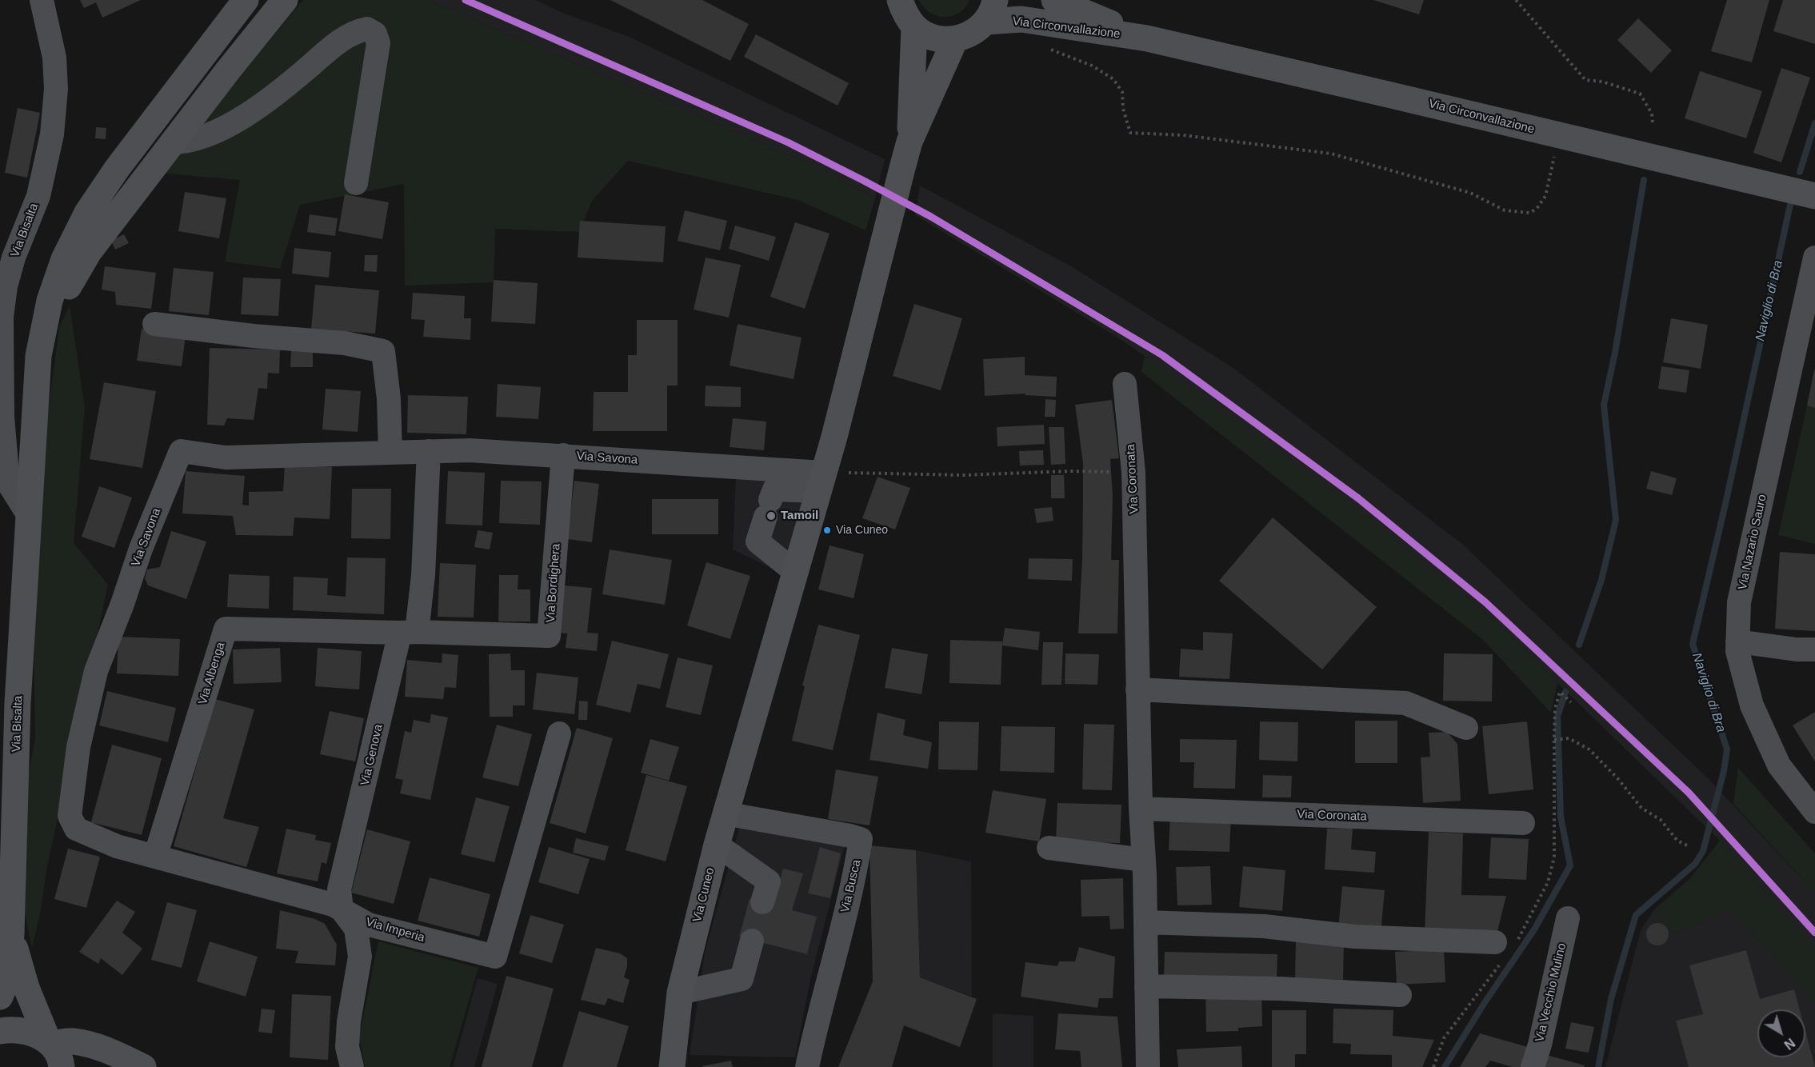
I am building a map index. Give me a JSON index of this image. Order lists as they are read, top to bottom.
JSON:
{
  "streets": {
    "main road": ["Via Circonvallazione", "Via Bisalta", "Via Cuneo"],
    "street": [
      "Via Savona",
      "Via Coronata",
      "Via Nazario Sauro",
      "Via Bordighera",
      "Via Albenga",
      "Via Genova",
      "Via Busca",
      "Via Imperia",
      "Via Vecchio Mulino"
    ]
  },
  "crossings": [
    ["Via Savona", "Via Bordighera"],
    ["Via Savona", "Via Genova"],
    ["Via Savona", "Via Cuneo"],
    ["Via Savona", "Via Imperia"],
    ["Via Bordighera", "Via Albenga"],
    ["Via Bordighera", "Via Genova"],
    ["Via Albenga", "Via Genova"],
    ["Via Albenga", "Via Imperia"],
    ["Via Genova", "Via Imperia"],
    ["Via Busca", "Via Cuneo"]
  ],
  "water": ["Naviglio di Bra"],
  "places": ["Tamoil", "Via Cuneo"],
  "north": "bottom right"
}
